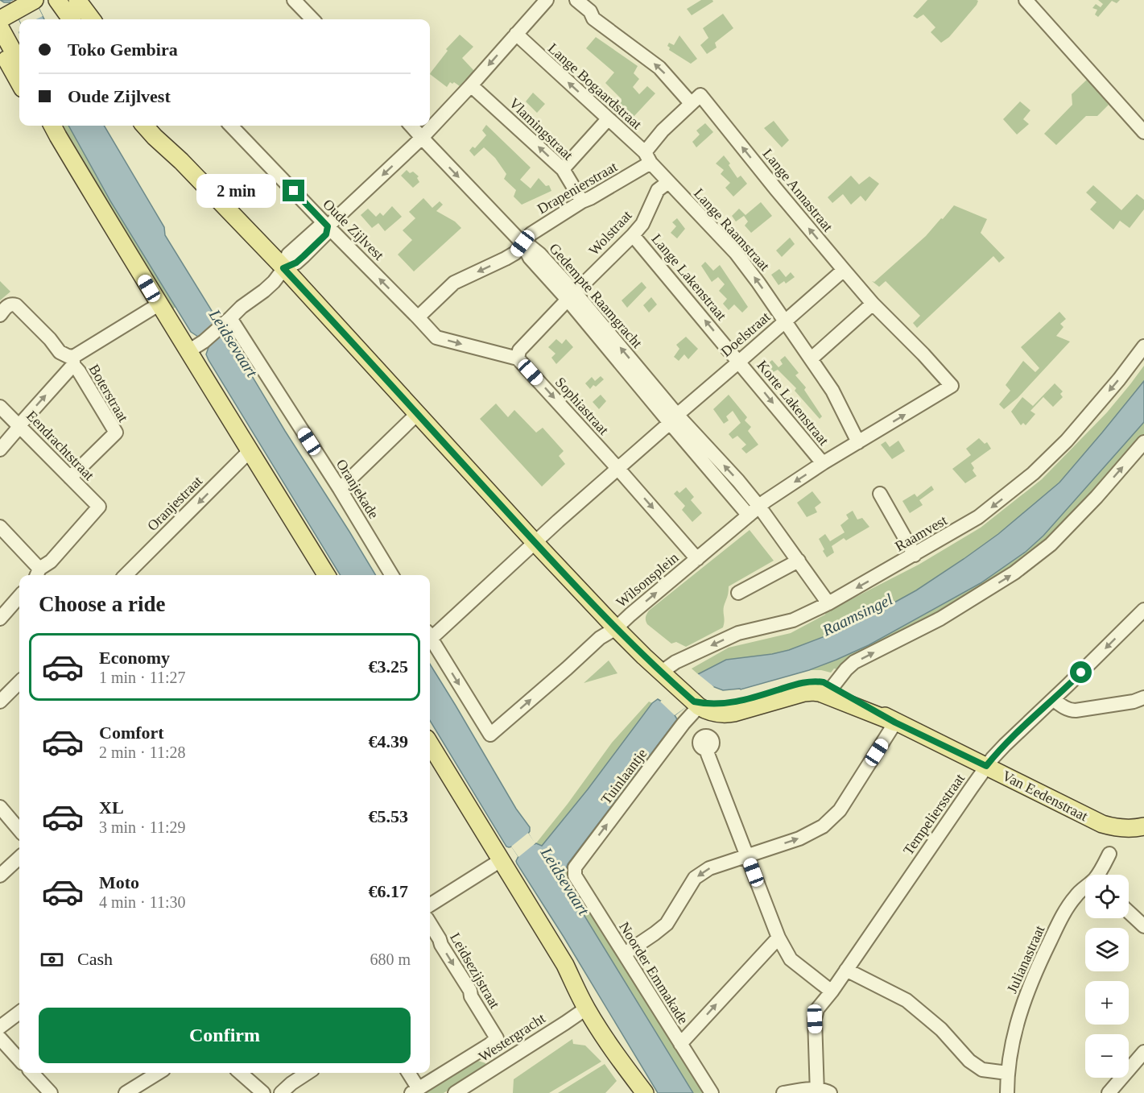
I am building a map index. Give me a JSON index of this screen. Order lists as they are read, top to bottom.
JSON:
{
  "streets": {
    "main road": ["Van Eedenstraat"],
    "street": [
      "Lange Bogaardstraat",
      "Vlamingstraat",
      "Drapenierstraat",
      "Lange Annastraat",
      "Oude Zijlvest",
      "Lange Raamstraat",
      "Wolstraat",
      "Lange Lakenstraat",
      "Gedempte Raamgracht",
      "Doelstraat",
      "Boterstraat",
      "Korte Lakenstraat",
      "Sophiastraat",
      "Eendrachtstraat",
      "Oranjekade",
      "Oranjestraat",
      "Raamvest",
      "Wilsonsplein",
      "Tuinlaantje",
      "Tempeliersstraat",
      "Julianastraat",
      "Leidsezijstraat",
      "Noorder Emmakade",
      "Westergracht"
    ]
  },
  "crossings": [
    ["Lange Bogaardstraat", "Drapenierstraat"],
    ["Lange Bogaardstraat", "Lange Raamstraat"],
    ["Vlamingstraat", "Drapenierstraat"],
    ["Drapenierstraat", "Oude Zijlvest"],
    ["Drapenierstraat", "Lange Raamstraat"],
    ["Drapenierstraat", "Gedempte Raamgracht"],
    ["Lange Annastraat", "Lange Raamstraat"],
    ["Lange Annastraat", "Doelstraat"],
    ["Lange Annastraat", "Wilsonsplein"],
    ["Lange Raamstraat", "Wolstraat"],
    ["Lange Raamstraat", "Doelstraat"],
    ["Lange Raamstraat", "Wilsonsplein"],
    ["Wolstraat", "Lange Lakenstraat"],
    ["Wolstraat", "Gedempte Raamgracht"],
    ["Wolstraat", "Sophiastraat"],
    ["Lange Lakenstraat", "Doelstraat"],
    ["Lange Lakenstraat", "Korte Lakenstraat"],
    ["Gedempte Raamgracht", "Doelstraat"],
    ["Gedempte Raamgracht", "Raamvest"],
    ["Gedempte Raamgracht", "Wilsonsplein"],
    ["Doelstraat", "Korte Lakenstraat"],
    ["Doelstraat", "Sophiastraat"],
    ["Boterstraat", "Eendrachtstraat"],
    ["Korte Lakenstraat", "Wilsonsplein"],
    ["Sophiastraat", "Wilsonsplein"],
    ["Tuinlaantje", "Noorder Emmakade"],
    ["Van Eedenstraat", "Tempeliersstraat"],
    ["Leidsezijstraat", "Westergracht"]
  ],
  "one_way": [
    "Lange Bogaardstraat",
    "Vlamingstraat",
    "Drapenierstraat",
    "Oude Zijlvest",
    "Lange Raamstraat",
    "Lange Lakenstraat",
    "Korte Lakenstraat",
    "Sophiastraat",
    "Oranjestraat",
    "Leidsezijstraat"
  ],
  "water": ["Leidsevaart", "Raamsingel"],
  "page": {
    "banner": ["Toko Gembira", "Oude Zijlvest"],
    "bubble": "2 min",
    "heading": "Choose a ride",
    "list": [
      {
        "name": "Economy",
        "note": "1 min · 11:27",
        "value": "€3.25"
      },
      {
        "name": "Comfort",
        "note": "2 min · 11:28",
        "value": "€4.39"
      },
      {
        "name": "XL",
        "note": "3 min · 11:29",
        "value": "€5.53"
      },
      {
        "name": "Moto",
        "note": "4 min · 11:30",
        "value": "€6.17"
      }
    ],
    "map_buttons": ["+", "−"],
    "pay": ["Cash", "680 m"],
    "buttons": "Confirm"
  }
}
